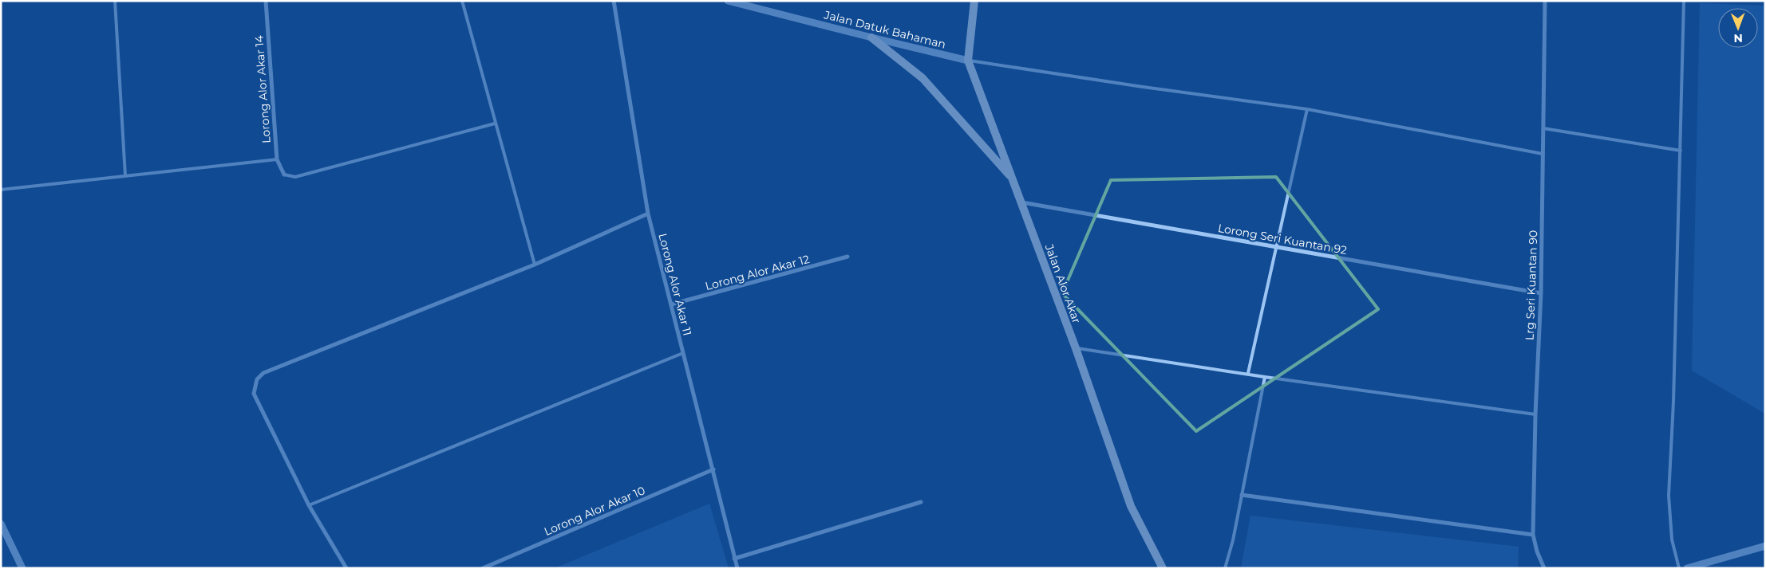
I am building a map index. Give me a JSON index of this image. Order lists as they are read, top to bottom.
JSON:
{
  "streets": {
    "main road": ["Jalan Alor Akar"],
    "street": [
      "Jalan Datuk Bahaman",
      "Lorong Alor Akar 14",
      "Lorong Seri Kuantan 92",
      "Lorong Alor Akar 12",
      "Lorong Alor Akar 11",
      "Lrg Seri Kuantan 90",
      "Lorong Alor Akar 10"
    ]
  },
  "crossings": [
    ["Jalan Datuk Bahaman", "Jalan Alor Akar"],
    ["Lorong Seri Kuantan 92", "Jalan Alor Akar"],
    ["Lorong Seri Kuantan 92", "Lrg Seri Kuantan 90"],
    ["Lorong Alor Akar 12", "Lorong Alor Akar 11"],
    ["Lorong Alor Akar 11", "Lorong Alor Akar 10"]
  ],
  "north": "bottom"
}
